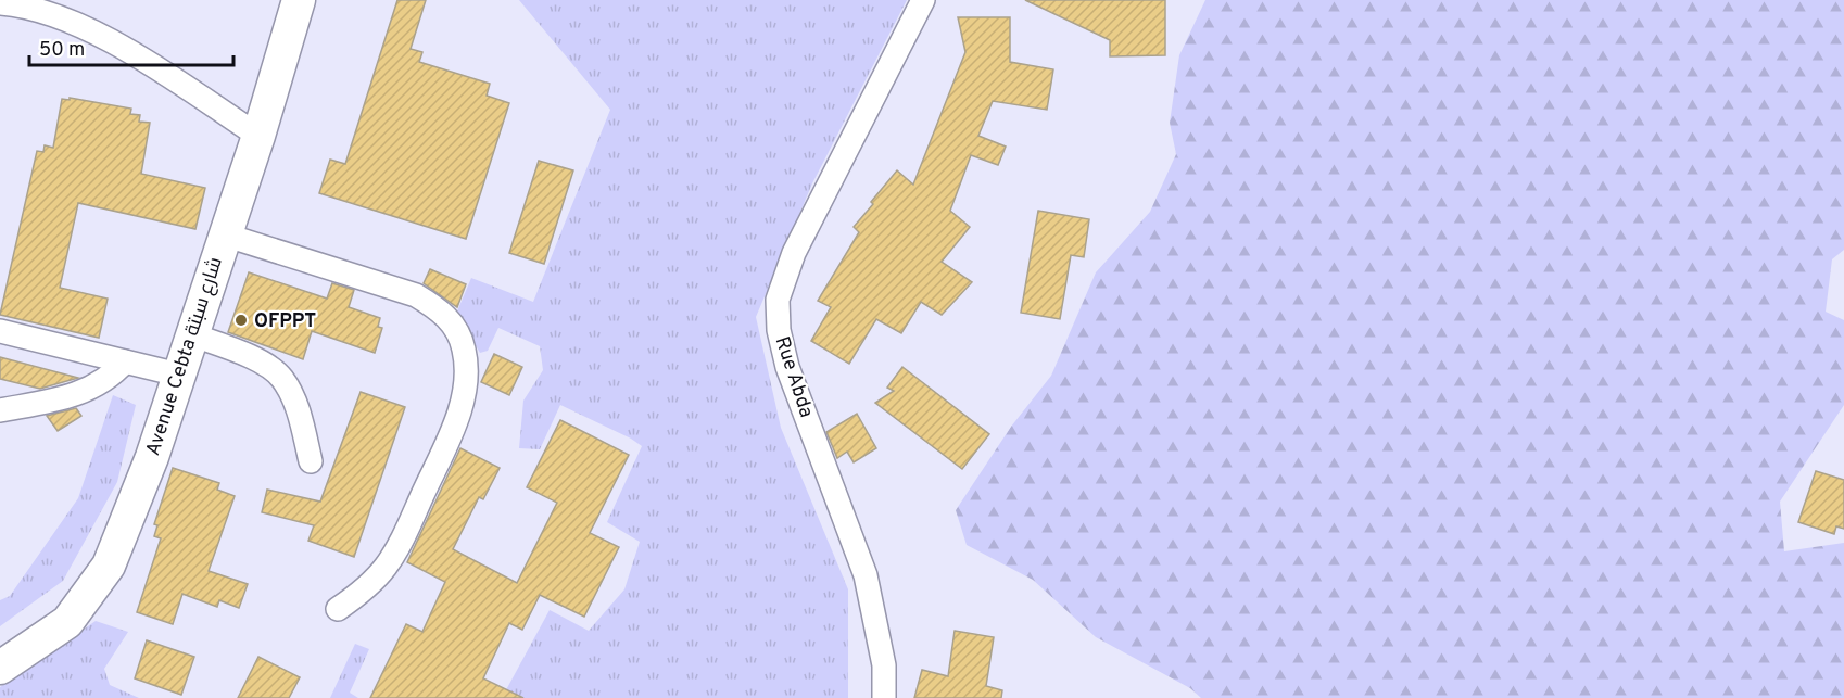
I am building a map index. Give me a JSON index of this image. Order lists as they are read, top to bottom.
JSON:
{
  "streets": {
    "street": ["Avenue Cebta شارع سبتة", "Rue Abda"]
  },
  "places": ["OFPPT"],
  "scale_bar": "50 m"
}
